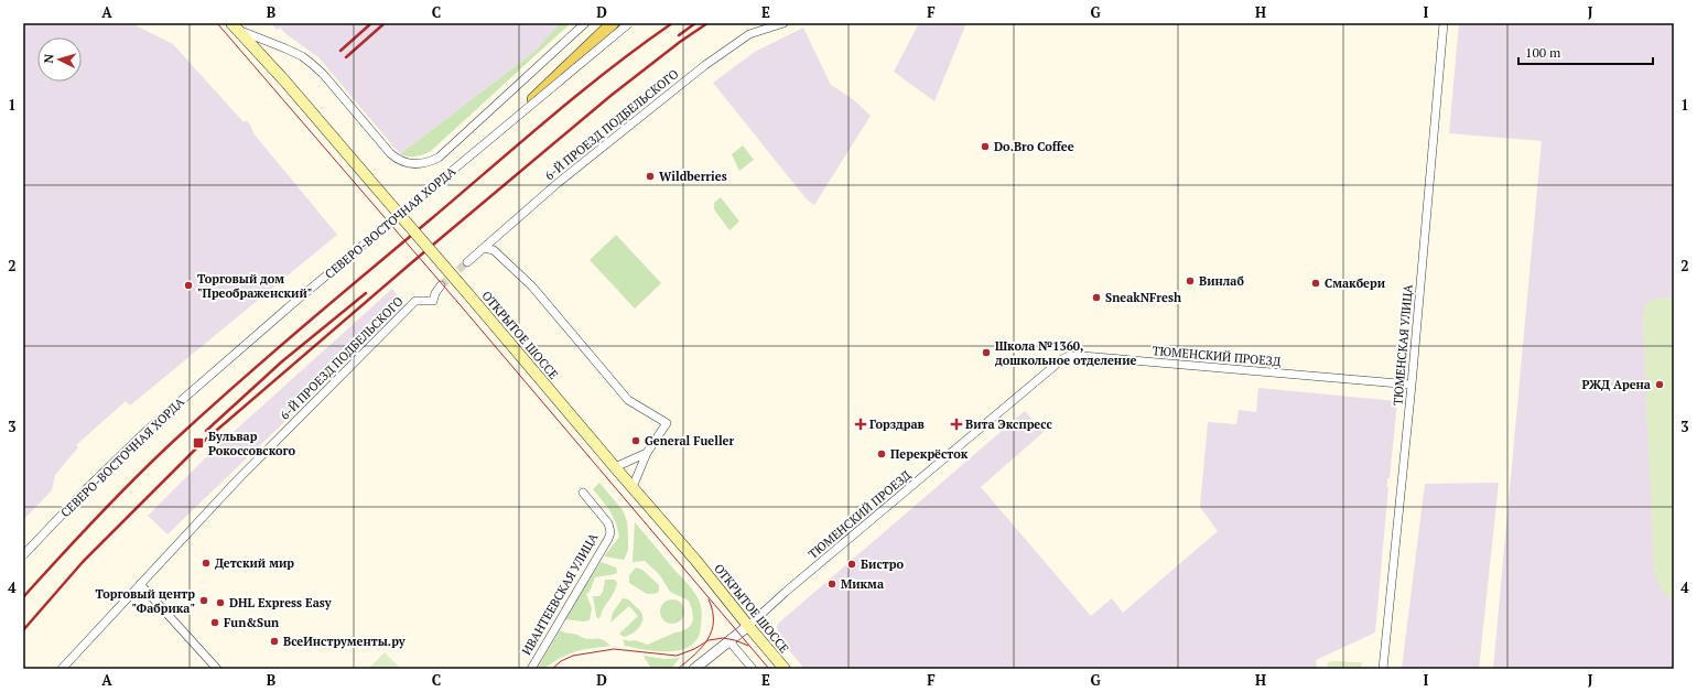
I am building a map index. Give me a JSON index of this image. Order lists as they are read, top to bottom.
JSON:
{
  "streets": {
    "main road": ["СЕВЕРО-ВОСТОЧНАЯ ХОРДА", "ОТКРЫТОЕ ШОССЕ"],
    "street": [
      "6-Й ПРОЕЗД ПОДБЕЛЬСКОГО",
      "ТЮМЕНСКАЯ УЛИЦА",
      "ТЮМЕНСКИЙ ПРОЕЗД",
      "ИВАНТЕЕВСКАЯ УЛИЦА"
    ]
  },
  "crossings": [
    ["ОТКРЫТОЕ ШОССЕ", "ТЮМЕНСКИЙ ПРОЕЗД"],
    ["ТЮМЕНСКАЯ УЛИЦА", "ТЮМЕНСКИЙ ПРОЕЗД"]
  ],
  "places": {
    "other": [
      "Do.Bro Coffee",
      "Wildberries",
      "Винлаб",
      "Смакбери",
      "Торговый дом \"Преображенский\"",
      "SneakNFresh",
      "Школа №1360, дошкольное отделение",
      "РЖД Арена",
      "General Fueller",
      "Перекрёсток",
      "Детский мир",
      "Бистро",
      "Микма",
      "Торговый центр \"Фабрика\"",
      "DHL Express Easy",
      "Fun&Sun",
      "ВсеИнструменты.ру"
    ],
    "health": ["Горздрав", "Вита Экспресс"],
    "transit": ["Бульвар Рокоссовского"]
  },
  "scale_bar": "100 m",
  "north": "left",
  "grid": {
    "columns": [
      "A",
      "B",
      "C",
      "D",
      "E",
      "F",
      "G",
      "H",
      "I",
      "J"
    ],
    "rows": [
      "1",
      "2",
      "3",
      "4"
    ]
  }
}
